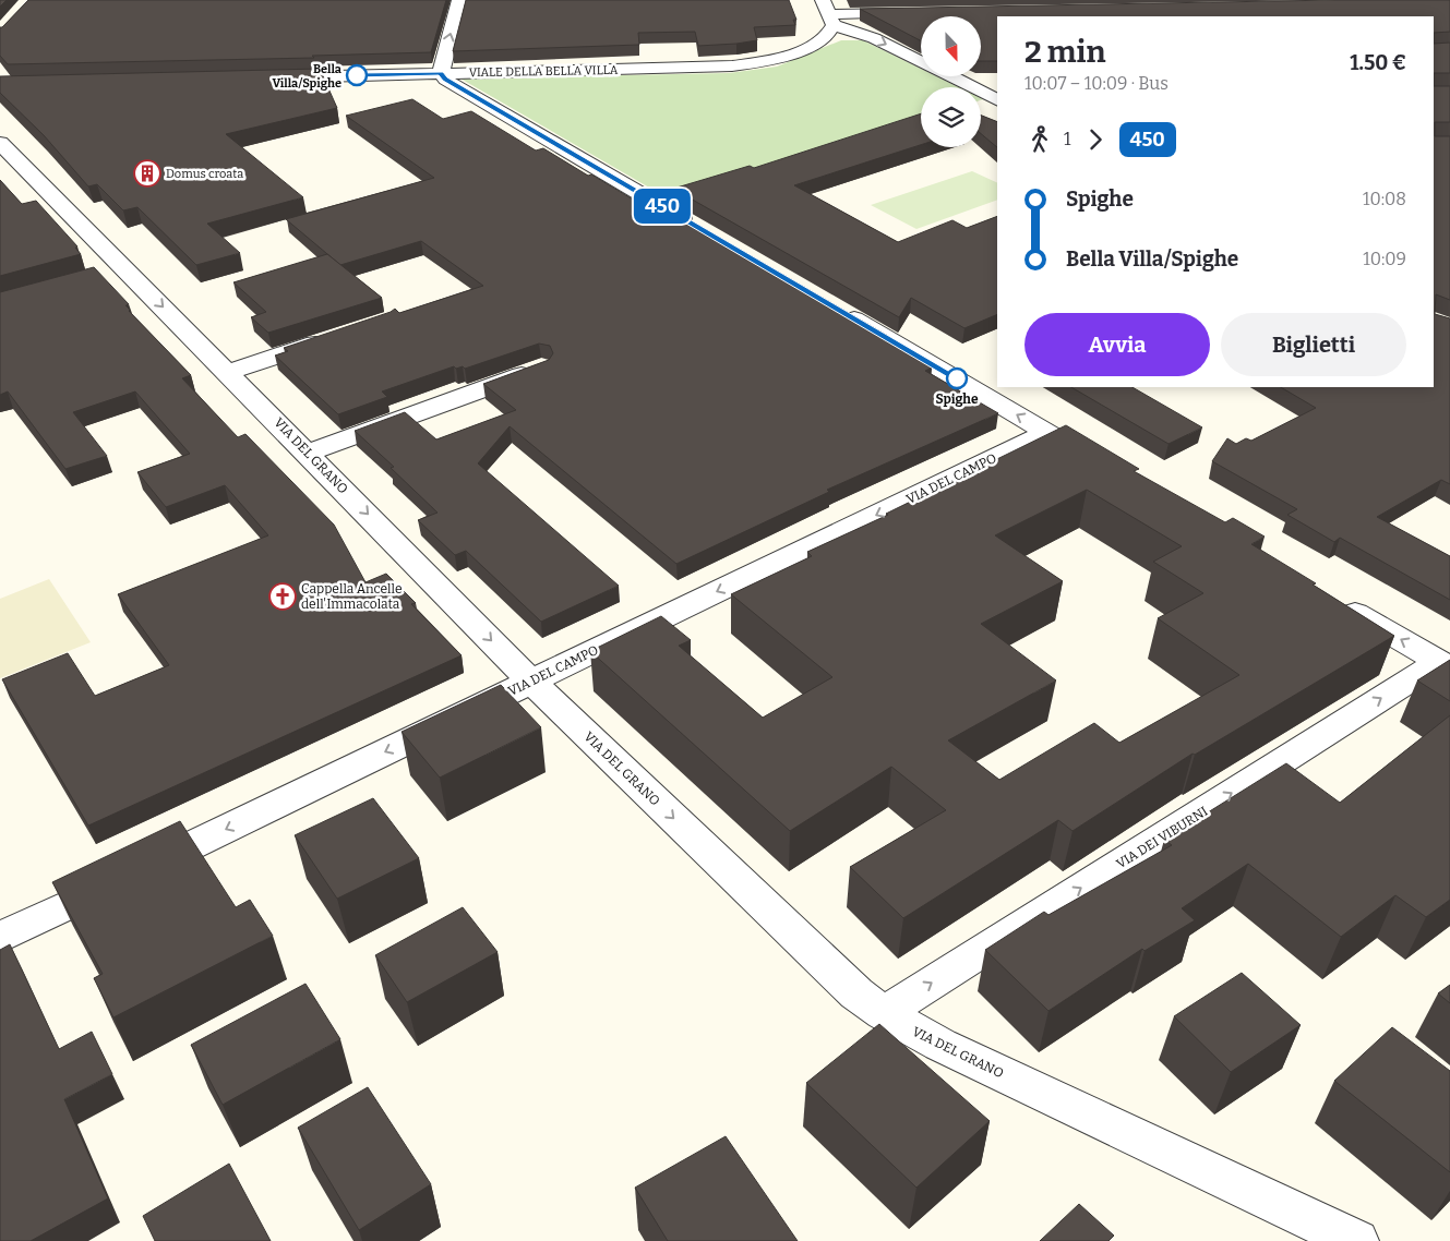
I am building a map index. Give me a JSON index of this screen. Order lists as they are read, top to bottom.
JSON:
{
  "streets": {
    "street": [
      "VIALE DELLA BELLA VILLA",
      "VIA DEL GRANO",
      "VIA DEL CAMPO",
      "VIA DEI VIBURNI"
    ]
  },
  "crossings": [
    ["VIA DEL GRANO", "VIA DEL CAMPO"],
    ["VIA DEL GRANO", "VIA DEI VIBURNI"]
  ],
  "one_way": ["VIA DEL GRANO", "VIA DEL CAMPO", "VIA DEI VIBURNI"],
  "places": {
    "other": ["Bella Villa/Spighe", "Spighe"],
    "building": ["Domus croata"],
    "church": ["Cappella Ancelle dell'Immacolata"]
  },
  "lines": ["bus line 450"],
  "north": "bottom",
  "page": {
    "on_map": "450",
    "heading": ["2 min", "10:07 – 10:09 · Bus", "1.50 €"],
    "legs": ["1", "450"],
    "list": [
      {
        "name": "Spighe",
        "value": "10:08"
      },
      {
        "name": "Bella Villa/Spighe",
        "value": "10:09"
      }
    ],
    "buttons": ["Avvia", "Biglietti"]
  }
}
